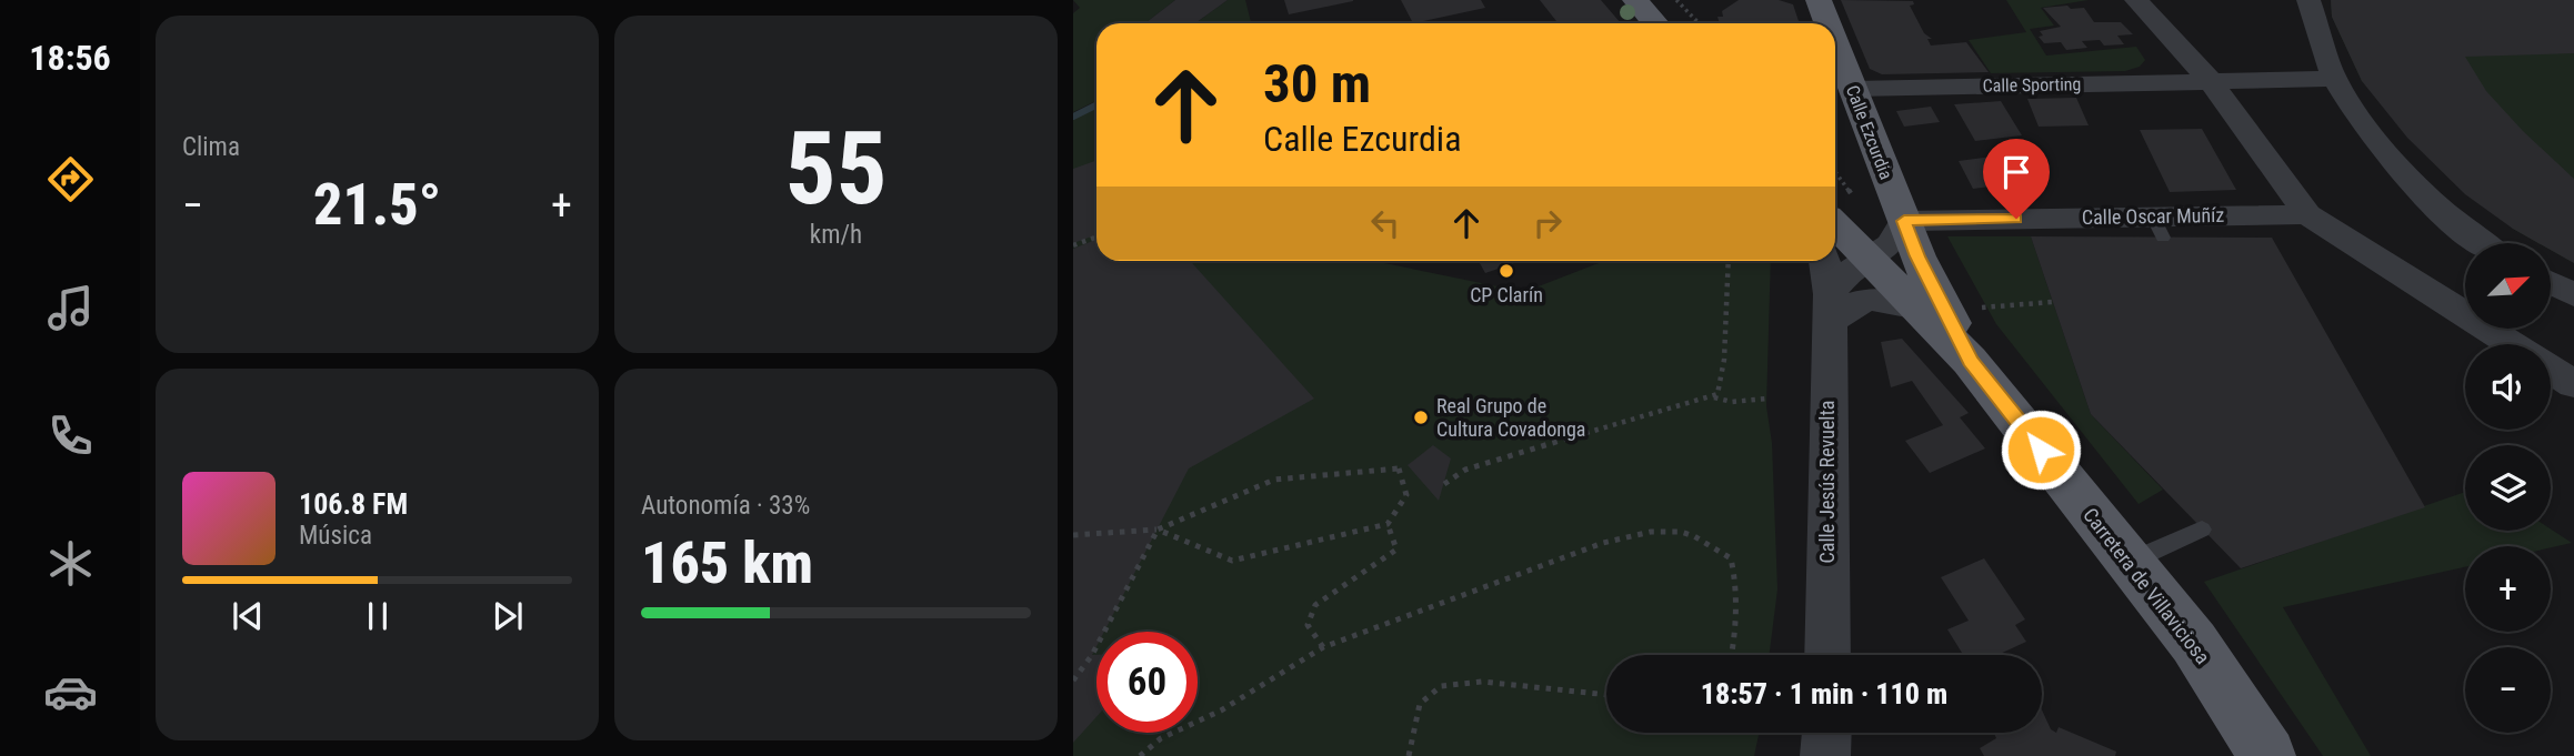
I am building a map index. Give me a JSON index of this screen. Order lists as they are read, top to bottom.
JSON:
{
  "streets": {
    "main road": ["Calle Ezcurdia", "Carretera de Villaviciosa"],
    "street": ["Calle Sporting", "Calle Oscar Muñíz", "Calle Jesús Revuelta"]
  },
  "crossings": [
    ["Calle Sporting", "Calle Ezcurdia"],
    ["Calle Ezcurdia", "Calle Oscar Muñíz"],
    ["Calle Ezcurdia", "Carretera de Villaviciosa"]
  ],
  "places": ["CP Clarín", "Real Grupo de Cultura Covadonga"],
  "north": "top right",
  "page": {
    "tabs": "18:56",
    "tile": [
      "Clima",
      ["55", "km/h"],
      ["Autonomía · 33%", "165 km"]
    ],
    "turn": ["30 m", "Calle Ezcurdia"],
    "heat": ["−", "21.5°", "+"],
    "map_buttons": ["+", "−"],
    "song": ["106.8 FM", "Música"],
    "limit": "60",
    "trip": "18:57 · 1 min · 110 m"
  }
}
